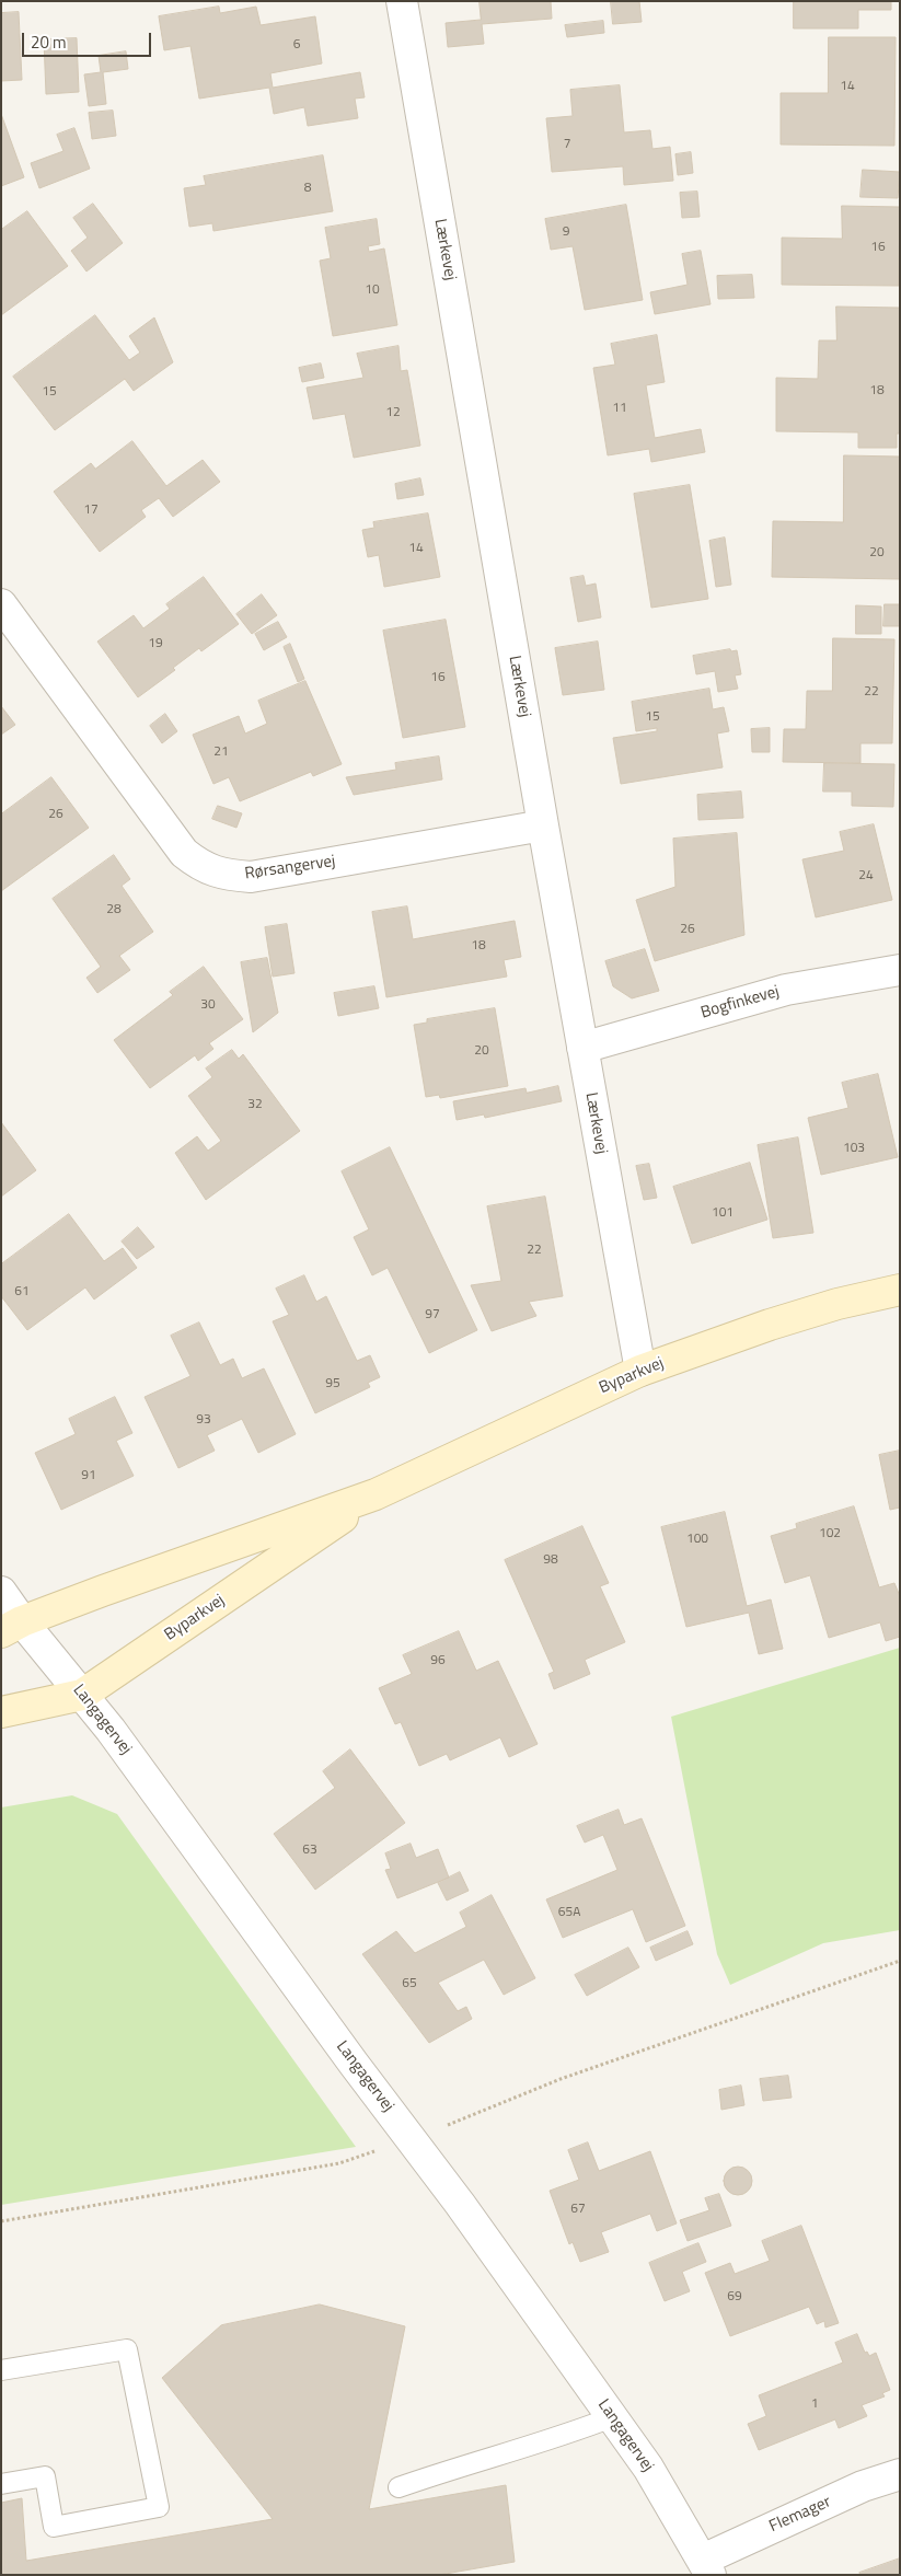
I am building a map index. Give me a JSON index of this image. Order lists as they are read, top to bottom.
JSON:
{
  "streets": {
    "street": [
      "Lærkevej",
      "Rørsangervej",
      "Bogfinkevej",
      "Byparkvej",
      "Langagervej",
      "Flemager"
    ]
  },
  "crossings": [
    ["Lærkevej", "Rørsangervej"],
    ["Lærkevej", "Bogfinkevej"],
    ["Lærkevej", "Byparkvej"],
    ["Byparkvej", "Langagervej"],
    ["Langagervej", "Flemager"]
  ],
  "house_numbers": [
    "6",
    "14",
    "7",
    "8",
    "9",
    "16",
    "10",
    "18",
    "15",
    "11",
    "12",
    "17",
    "14",
    "20",
    "19",
    "16",
    "22",
    "15",
    "21",
    "26",
    "24",
    "28",
    "26",
    "18",
    "30",
    "20",
    "32",
    "103",
    "101",
    "22",
    "61",
    "97",
    "95",
    "93",
    "91",
    "102",
    "100",
    "98",
    "96",
    "63",
    "65A",
    "65",
    "67",
    "69",
    "1"
  ],
  "scale_bar": "20 m"
}
